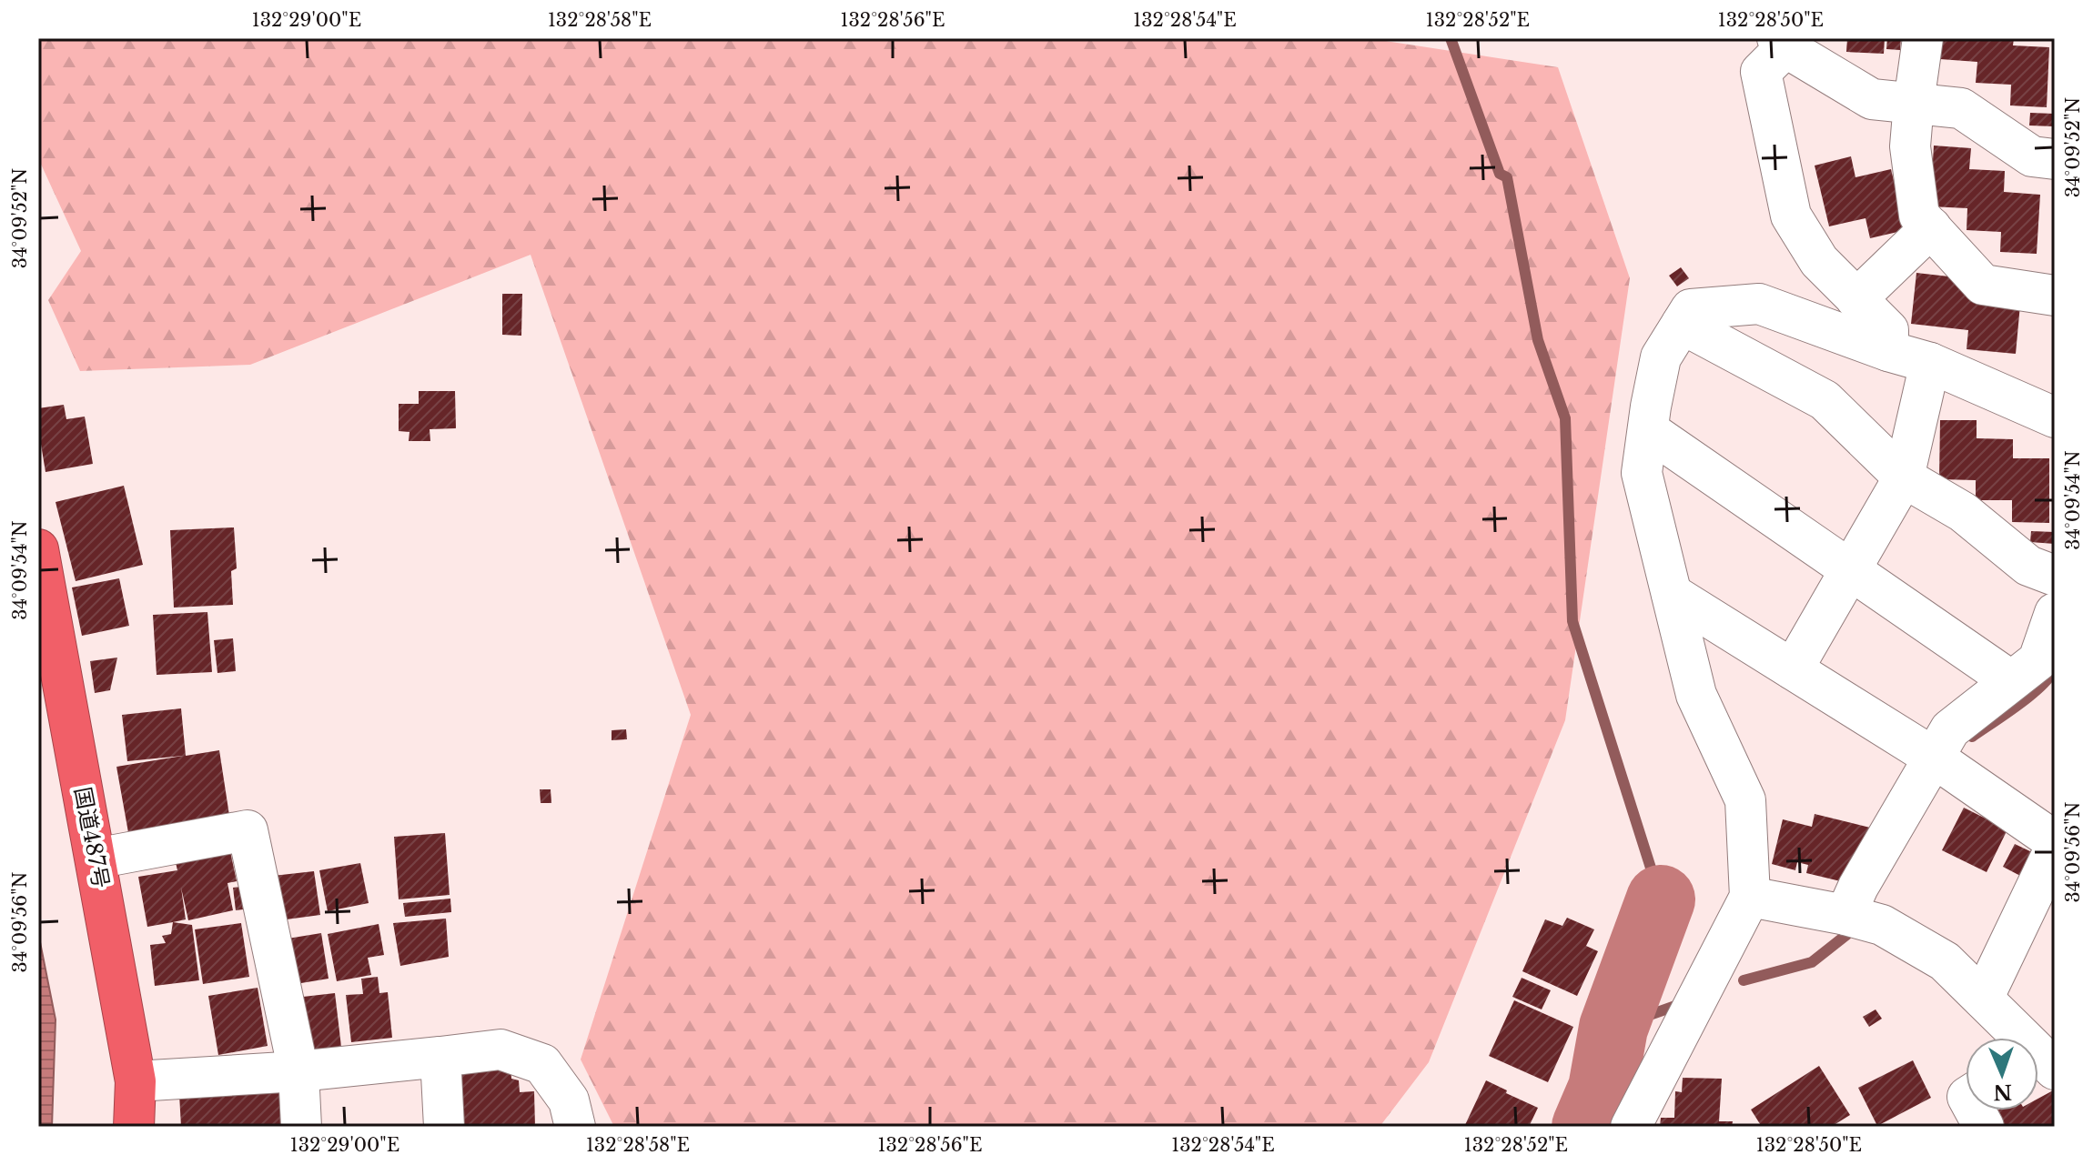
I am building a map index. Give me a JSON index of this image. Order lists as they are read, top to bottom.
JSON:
{
  "streets": {
    "highway": ["国道487号"]
  },
  "north": "bottom",
  "coordinates": [
    "132°29'00\"E",
    "132°28'58\"E",
    "132°28'56\"E",
    "132°28'54\"E",
    "132°28'52\"E",
    "132°28'50\"E",
    "34°09'52\"N",
    "34°09'54\"N",
    "34°09'56\"N"
  ]
}
